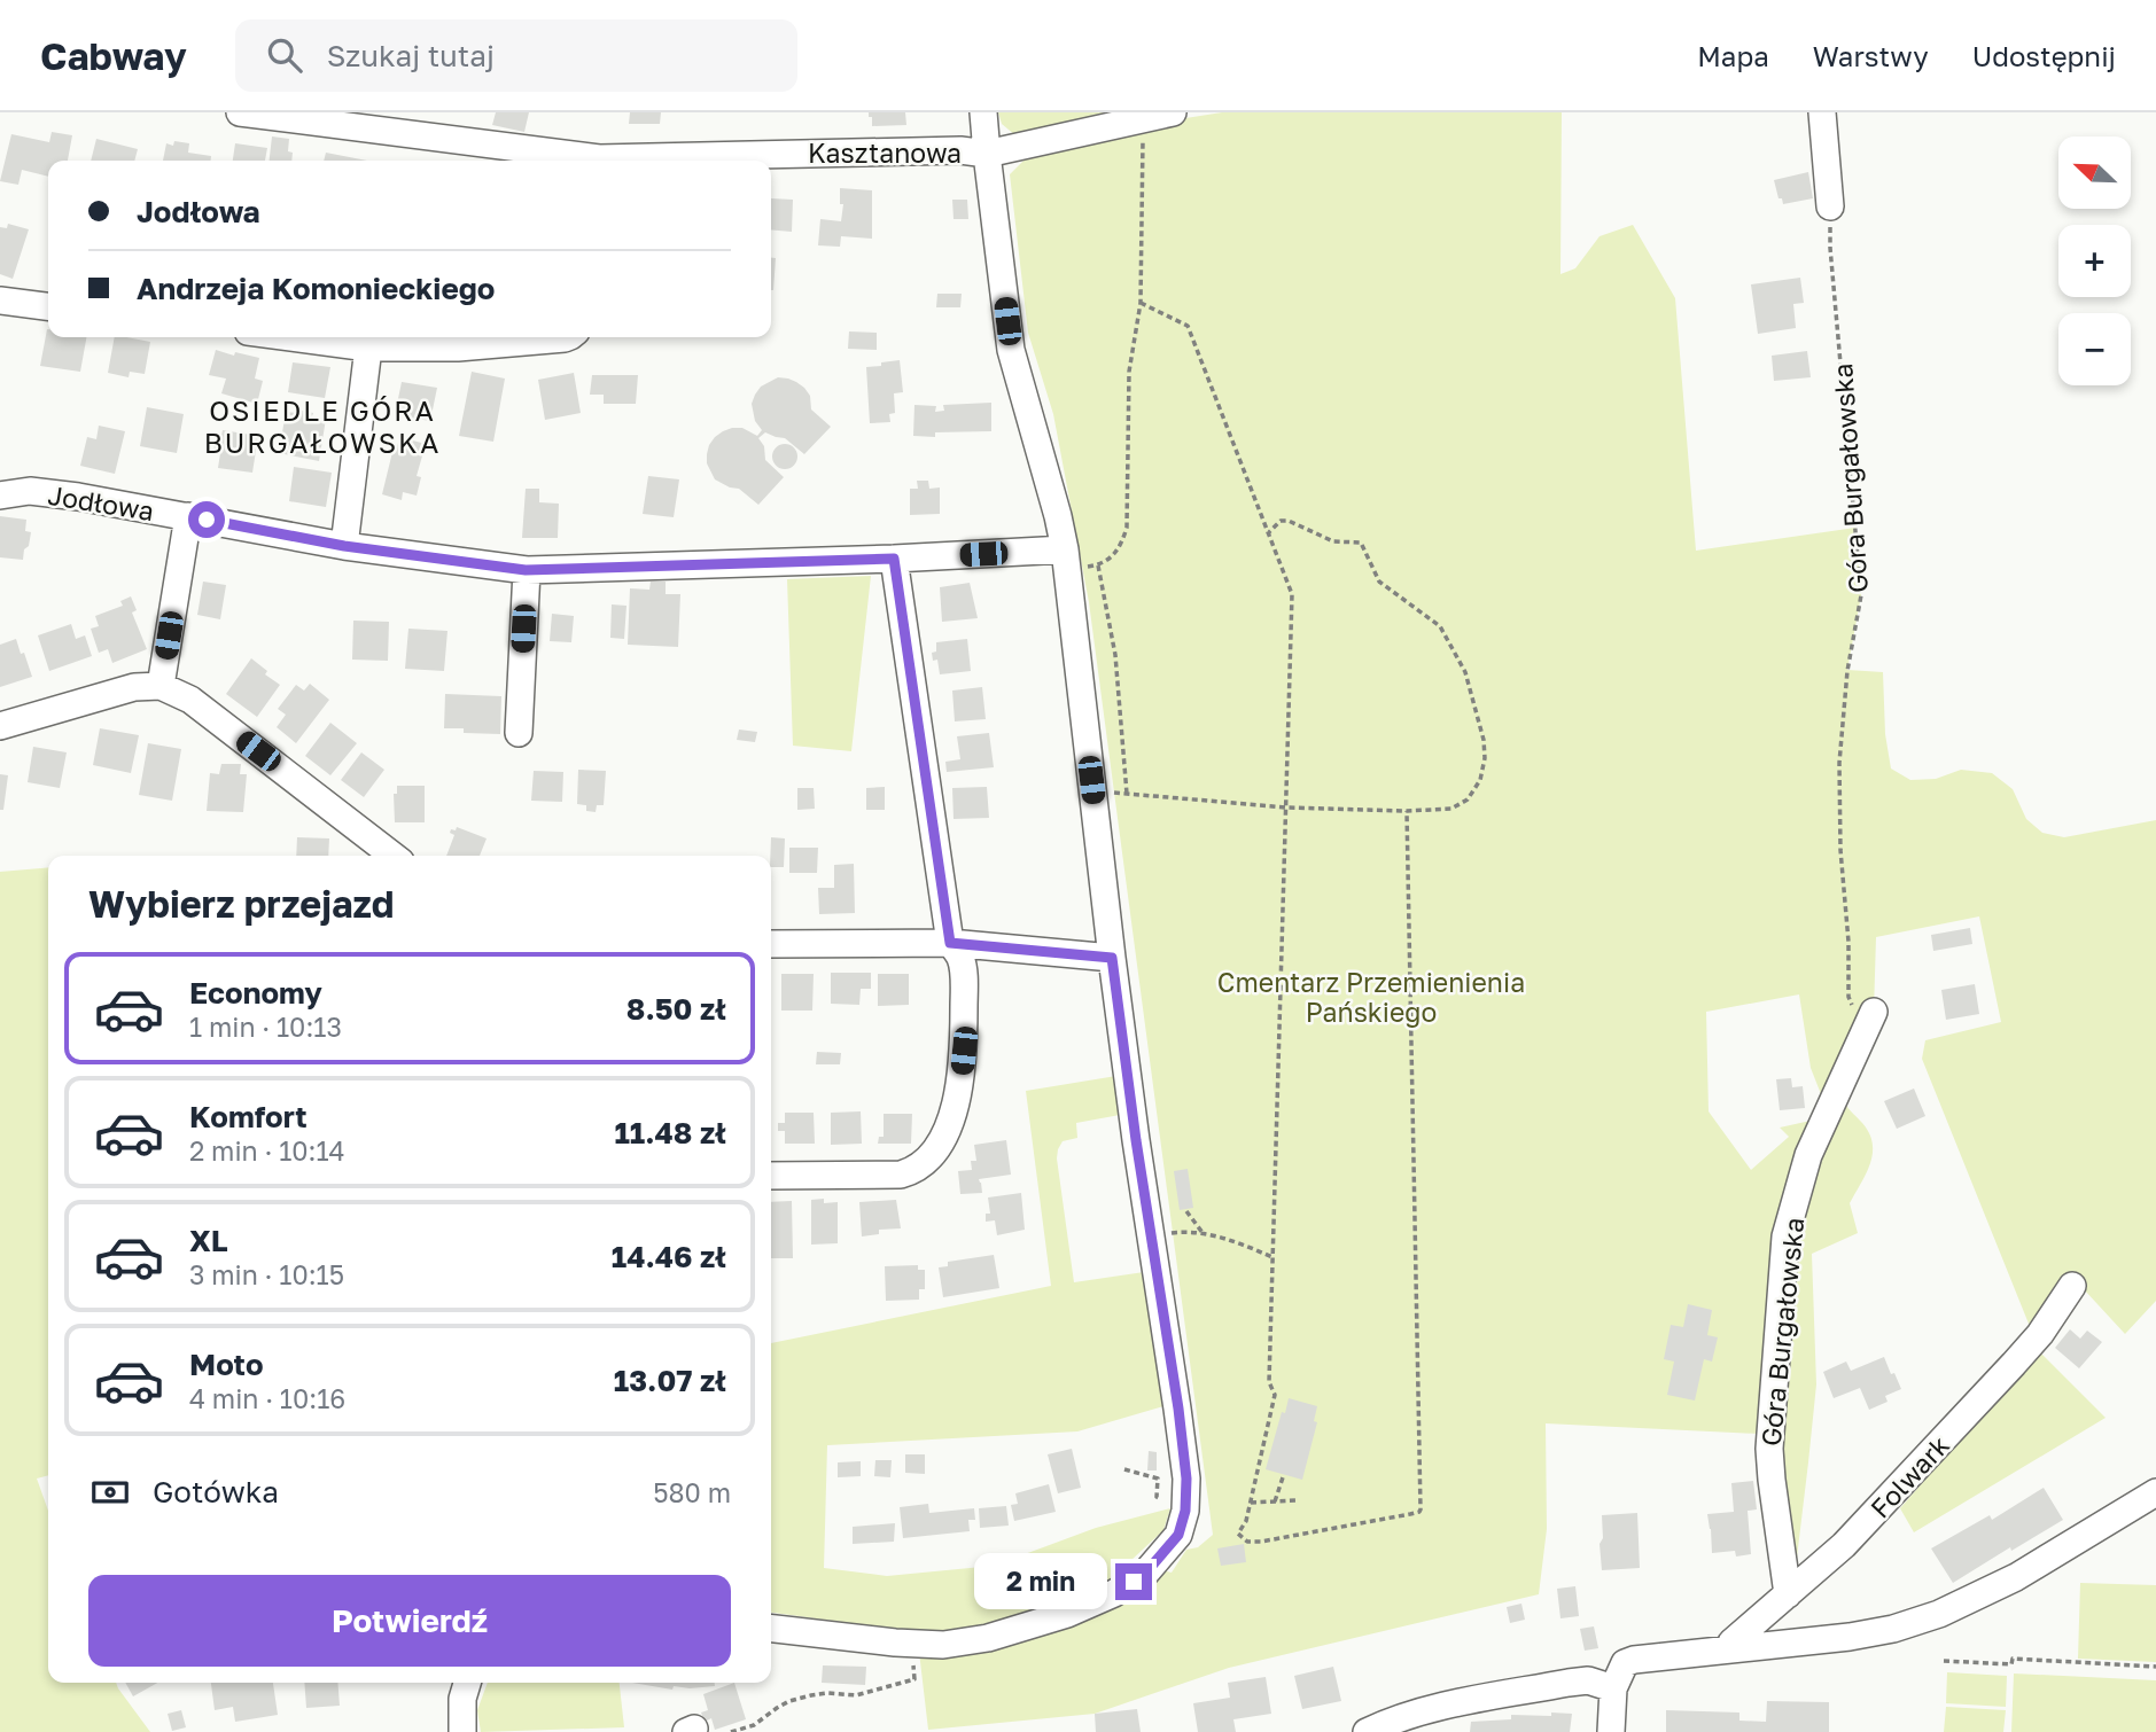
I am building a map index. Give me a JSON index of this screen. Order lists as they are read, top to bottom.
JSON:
{
  "streets": {
    "street": [
      "Kasztanowa",
      "Góra Burgałowska",
      "Jodłowa",
      "Folwark"
    ]
  },
  "crossings": [
    ["Góra Burgałowska", "Folwark"]
  ],
  "districts": ["OSIEDLE GÓRA BURGAŁOWSKA"],
  "parks": ["Cmentarz Przemienienia Pańskiego"],
  "north": "top left",
  "page": {
    "header": "Cabway",
    "search": "Szukaj tutaj",
    "nav": ["Mapa", "Warstwy", "Udostępnij"],
    "map_buttons": ["+", "−"],
    "banner": ["Jodłowa", "Andrzeja Komonieckiego"],
    "heading": "Wybierz przejazd",
    "list": [
      {
        "name": "Economy",
        "note": "1 min · 10:13",
        "value": "8.50 zł"
      },
      {
        "name": "Komfort",
        "note": "2 min · 10:14",
        "value": "11.48 zł"
      },
      {
        "name": "XL",
        "note": "3 min · 10:15",
        "value": "14.46 zł"
      },
      {
        "name": "Moto",
        "note": "4 min · 10:16",
        "value": "13.07 zł"
      }
    ],
    "pay": ["Gotówka", "580 m"],
    "bubble": "2 min",
    "buttons": "Potwierdź"
  }
}
